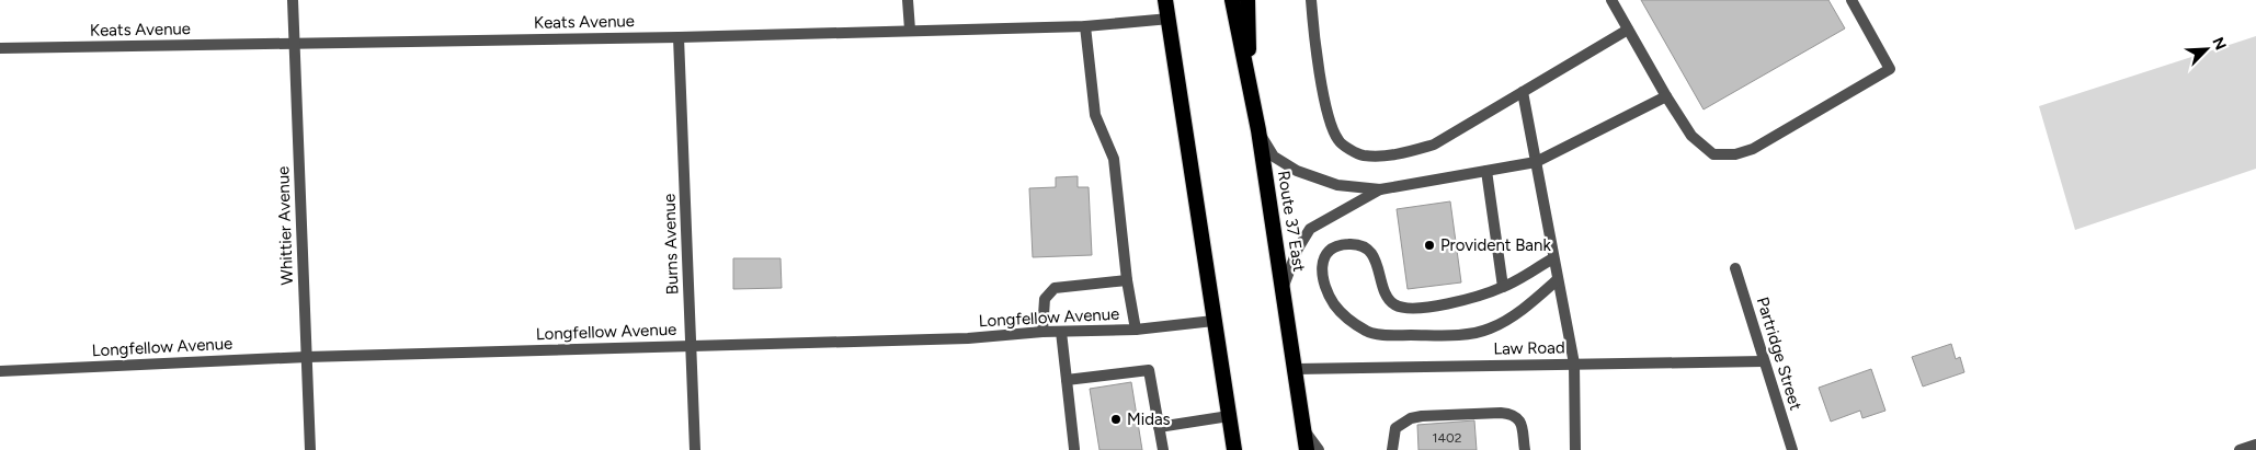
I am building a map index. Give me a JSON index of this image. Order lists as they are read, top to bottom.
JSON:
{
  "streets": {
    "highway": ["Route 37 East"],
    "street": [
      "Keats Avenue",
      "Whittier Avenue",
      "Burns Avenue",
      "Longfellow Avenue",
      "Law Road",
      "Partridge Street"
    ]
  },
  "crossings": [
    ["Keats Avenue", "Whittier Avenue"],
    ["Keats Avenue", "Burns Avenue"],
    ["Route 37 East", "Law Road"],
    ["Whittier Avenue", "Longfellow Avenue"],
    ["Burns Avenue", "Longfellow Avenue"],
    ["Law Road", "Partridge Street"]
  ],
  "places": ["Provident Bank", "Midas"],
  "house_numbers": ["1402"],
  "north": "top right"
}
